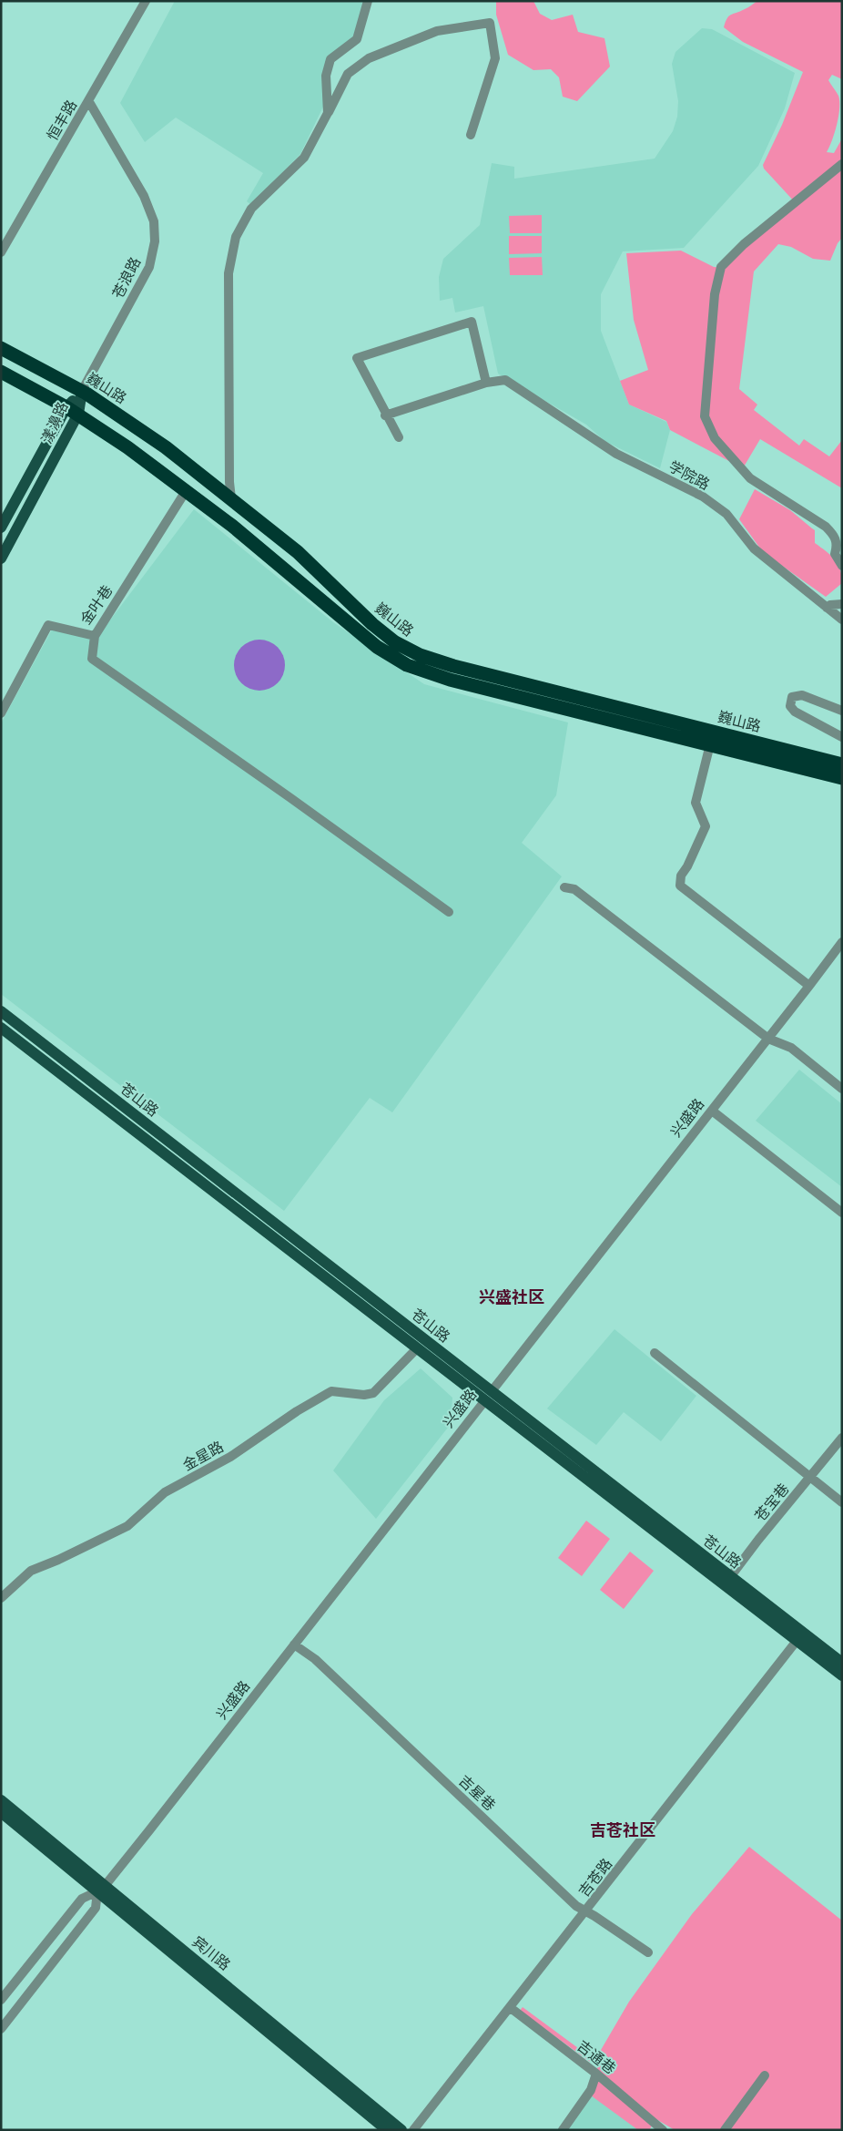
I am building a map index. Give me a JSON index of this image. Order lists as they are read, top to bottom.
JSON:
{
  "streets": {
    "highway": ["巍山路"],
    "main road": ["漾濞路", "苍山路", "宾川路"],
    "street": [
      "恒丰路",
      "苍浪路",
      "学院路",
      "金叶巷",
      "兴盛路",
      "金星路",
      "苍宝巷",
      "吉星巷",
      "吉苍路",
      "吉通巷"
    ]
  },
  "crossings": [
    ["恒丰路", "苍浪路"],
    ["苍浪路", "巍山路"],
    ["苍浪路", "漾濞路"],
    ["巍山路", "漾濞路"],
    ["巍山路", "金叶巷"],
    ["苍山路", "兴盛路"],
    ["苍山路", "金星路"],
    ["苍山路", "苍宝巷"],
    ["苍山路", "吉苍路"],
    ["兴盛路", "吉星巷"],
    ["兴盛路", "宾川路"],
    ["吉星巷", "吉苍路"],
    ["吉苍路", "吉通巷"]
  ],
  "districts": ["兴盛社区", "吉苍社区"]
}
